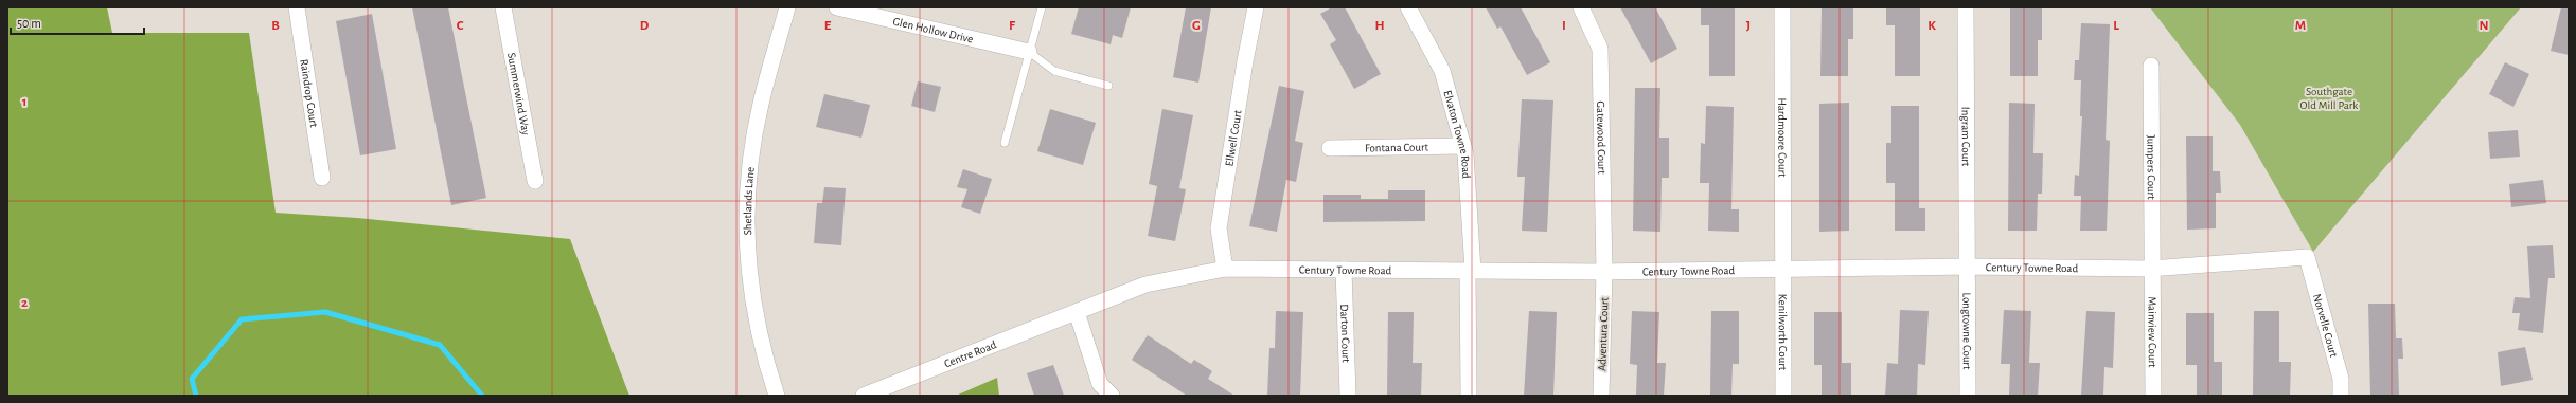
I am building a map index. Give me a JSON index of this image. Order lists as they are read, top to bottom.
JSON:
{
  "streets": {
    "street": [
      "Glen Hollow Drive",
      "Raindrop Court",
      "Summerwind Way",
      "Elvaton Towne Road",
      "Ingram Court",
      "Ellwell Court",
      "Gatewood Court",
      "Hardmoore Court",
      "Fontana Court",
      "Jumpers Court",
      "Shetlands Lane",
      "Century Towne Road",
      "Norvelle Court",
      "Longtowne Court",
      "Kenilworth Court",
      "Mainview Court",
      "Darton Court",
      "Adventura Court",
      "Centre Road"
    ]
  },
  "crossings": [
    ["Elvaton Towne Road", "Fontana Court"],
    ["Elvaton Towne Road", "Century Towne Road"],
    ["Ingram Court", "Century Towne Road"],
    ["Ingram Court", "Longtowne Court"],
    ["Ellwell Court", "Century Towne Road"],
    ["Gatewood Court", "Century Towne Road"],
    ["Gatewood Court", "Adventura Court"],
    ["Hardmoore Court", "Century Towne Road"],
    ["Hardmoore Court", "Kenilworth Court"],
    ["Jumpers Court", "Century Towne Road"],
    ["Jumpers Court", "Mainview Court"],
    ["Century Towne Road", "Norvelle Court"],
    ["Century Towne Road", "Longtowne Court"],
    ["Century Towne Road", "Kenilworth Court"],
    ["Century Towne Road", "Mainview Court"],
    ["Century Towne Road", "Darton Court"],
    ["Century Towne Road", "Adventura Court"],
    ["Century Towne Road", "Centre Road"]
  ],
  "parks": ["Southgate Old Mill Park"],
  "scale_bar": "50 m",
  "grid": {
    "columns": [
      "B",
      "C",
      "D",
      "E",
      "F",
      "G",
      "H",
      "I",
      "J",
      "K",
      "L",
      "M",
      "N"
    ],
    "rows": ["1", "2"]
  }
}
